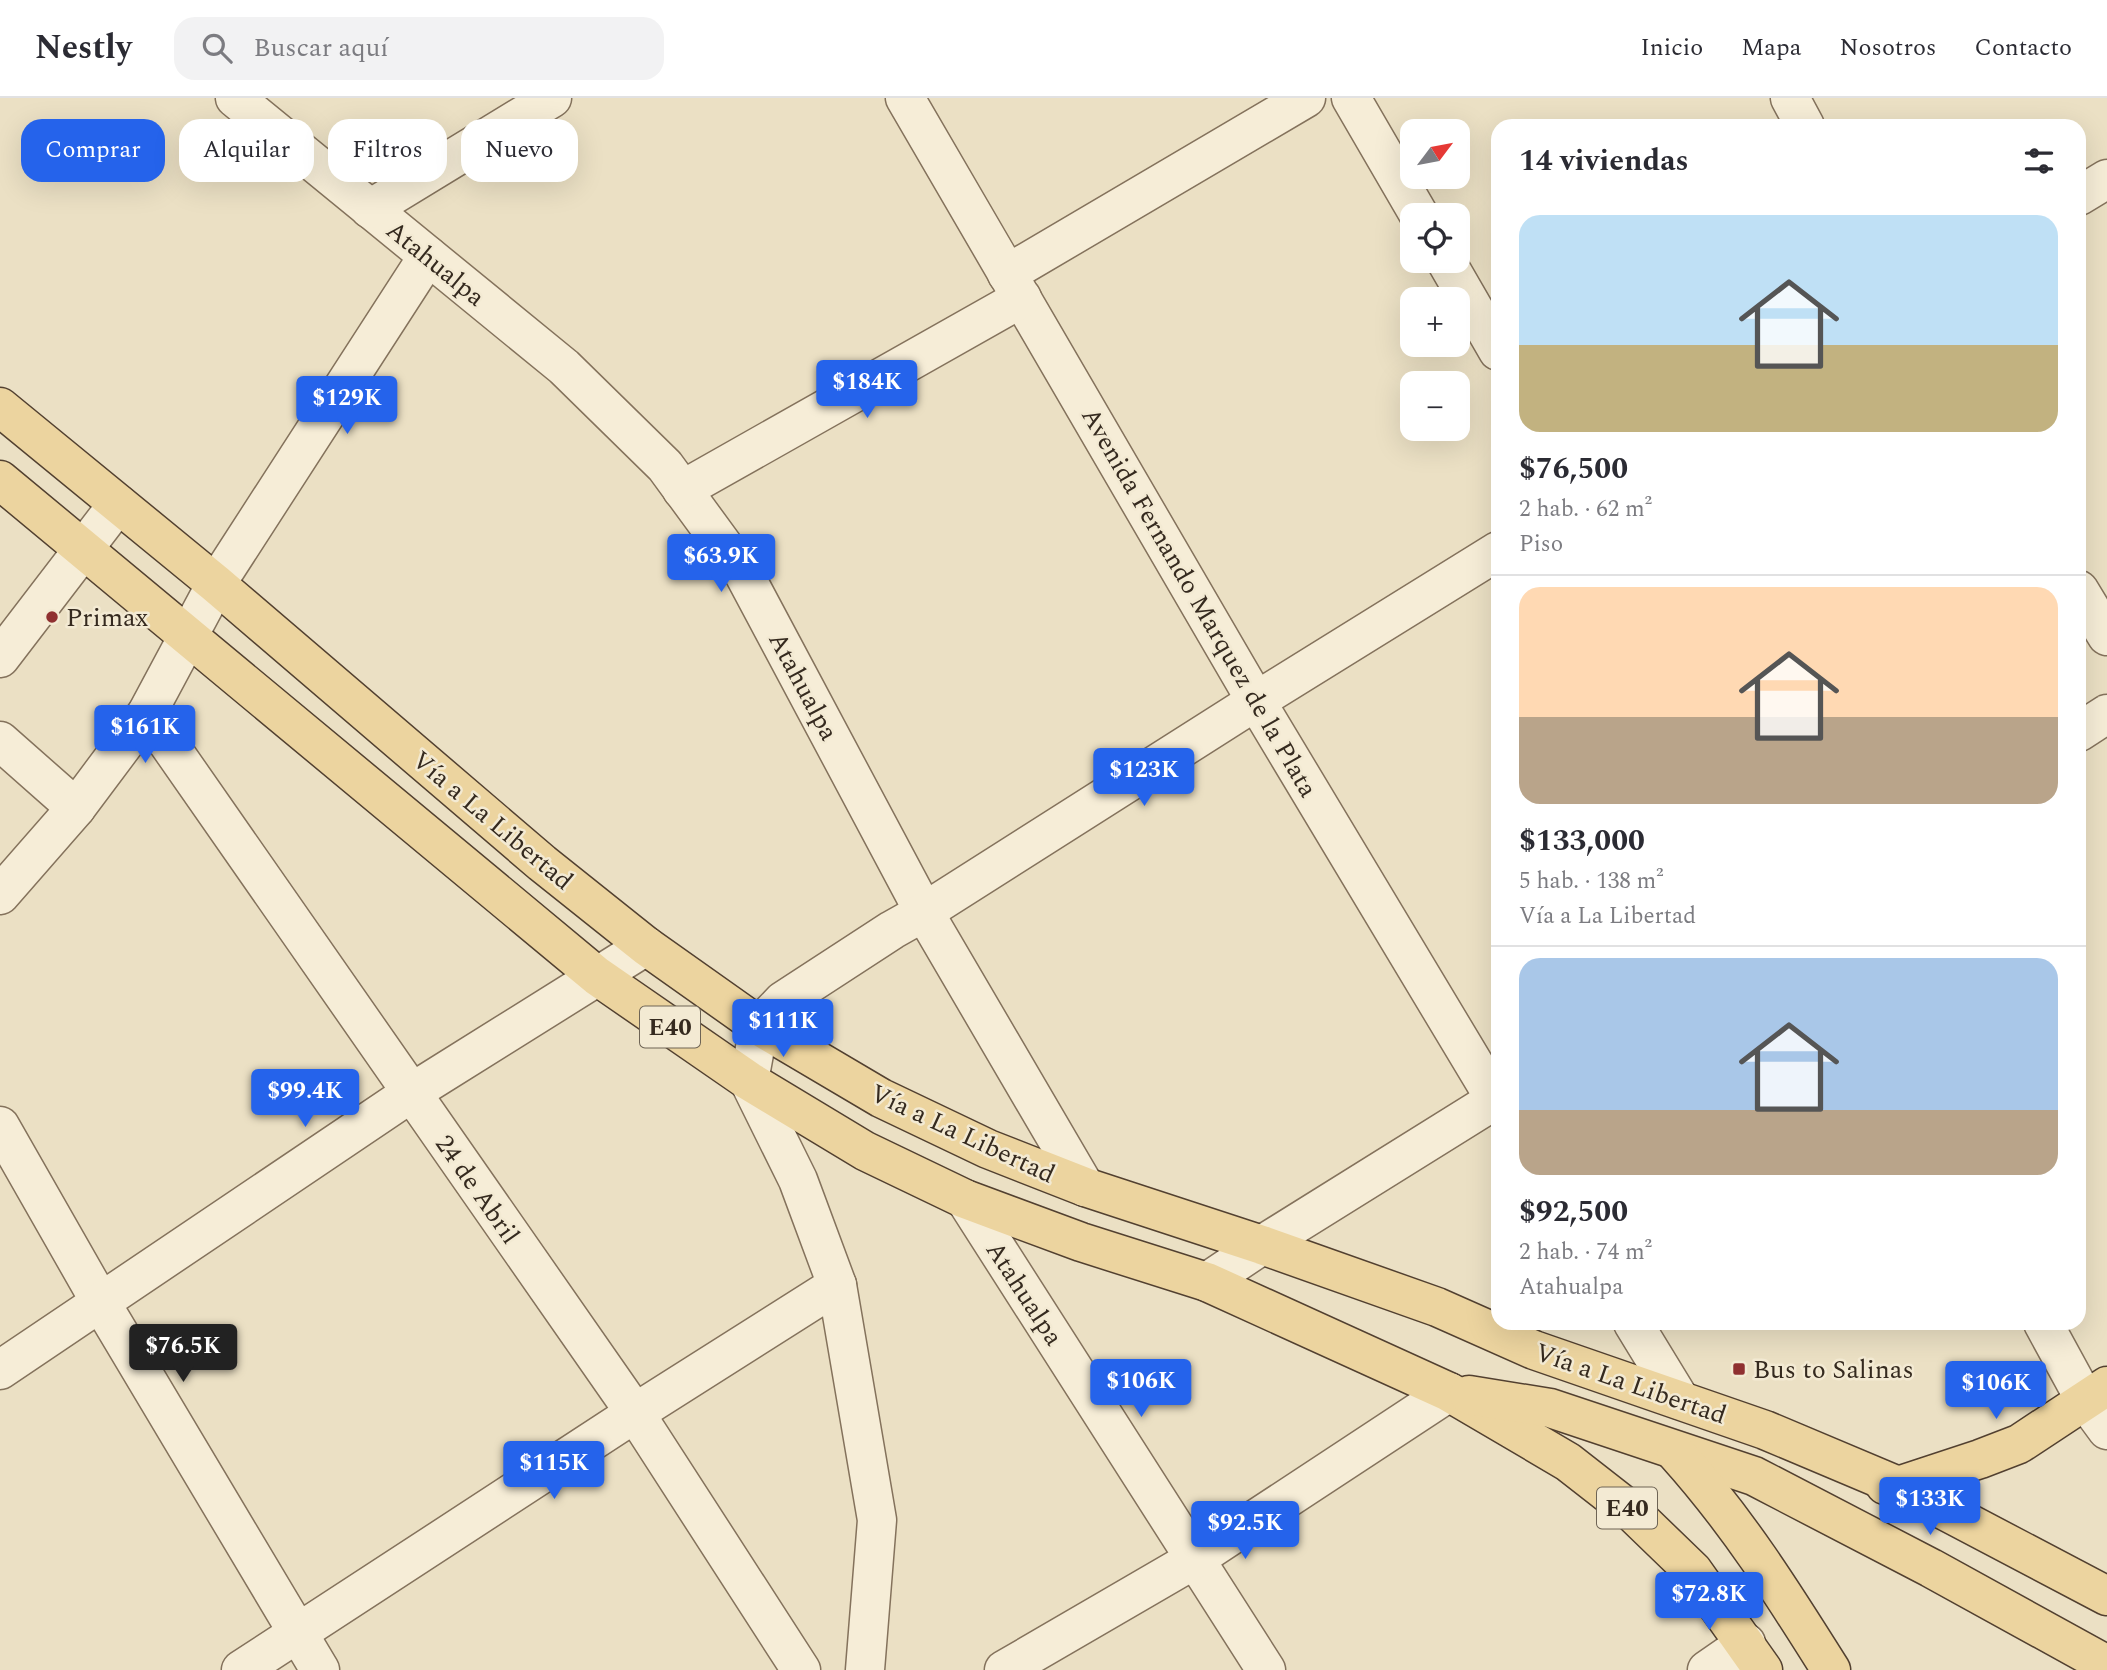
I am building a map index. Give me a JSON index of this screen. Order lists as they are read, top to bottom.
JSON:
{
  "streets": {
    "main road": ["Vía a La Libertad", "E40"],
    "street": ["Atahualpa", "Avenida Fernando Marquez de la Plata", "24 de Abril"]
  },
  "crossings": [
    ["Atahualpa", "Vía a La Libertad"],
    ["Vía a La Libertad", "E40"]
  ],
  "places": {
    "other": ["Primax"],
    "transit": ["Bus to Salinas"]
  },
  "north": "top right",
  "page": {
    "header": "Nestly",
    "search": "Buscar aquí",
    "nav": [
      "Inicio",
      "Mapa",
      "Nosotros",
      "Contacto"
    ],
    "map_buttons": ["+", "−"],
    "chip": [
      "Comprar",
      "Alquilar",
      "Filtros",
      "Nuevo"
    ],
    "heading": "14 viviendas",
    "list": [
      {
        "name": "$76,500",
        "note": "2 hab. · 62 m² · Piso"
      },
      {
        "name": "$133,000",
        "note": "5 hab. · 138 m² · Vía a La Libertad"
      },
      {
        "name": "$92,500",
        "note": "2 hab. · 74 m² · Atahualpa"
      }
    ],
    "price": [
      "$184K",
      "$129K",
      "$63.9K",
      "$161K",
      "$123K",
      "$111K",
      "$99.4K",
      "$76.5K",
      "$106K",
      "$106K",
      "$115K",
      "$133K",
      "$92.5K",
      "$72.8K"
    ]
  }
}
